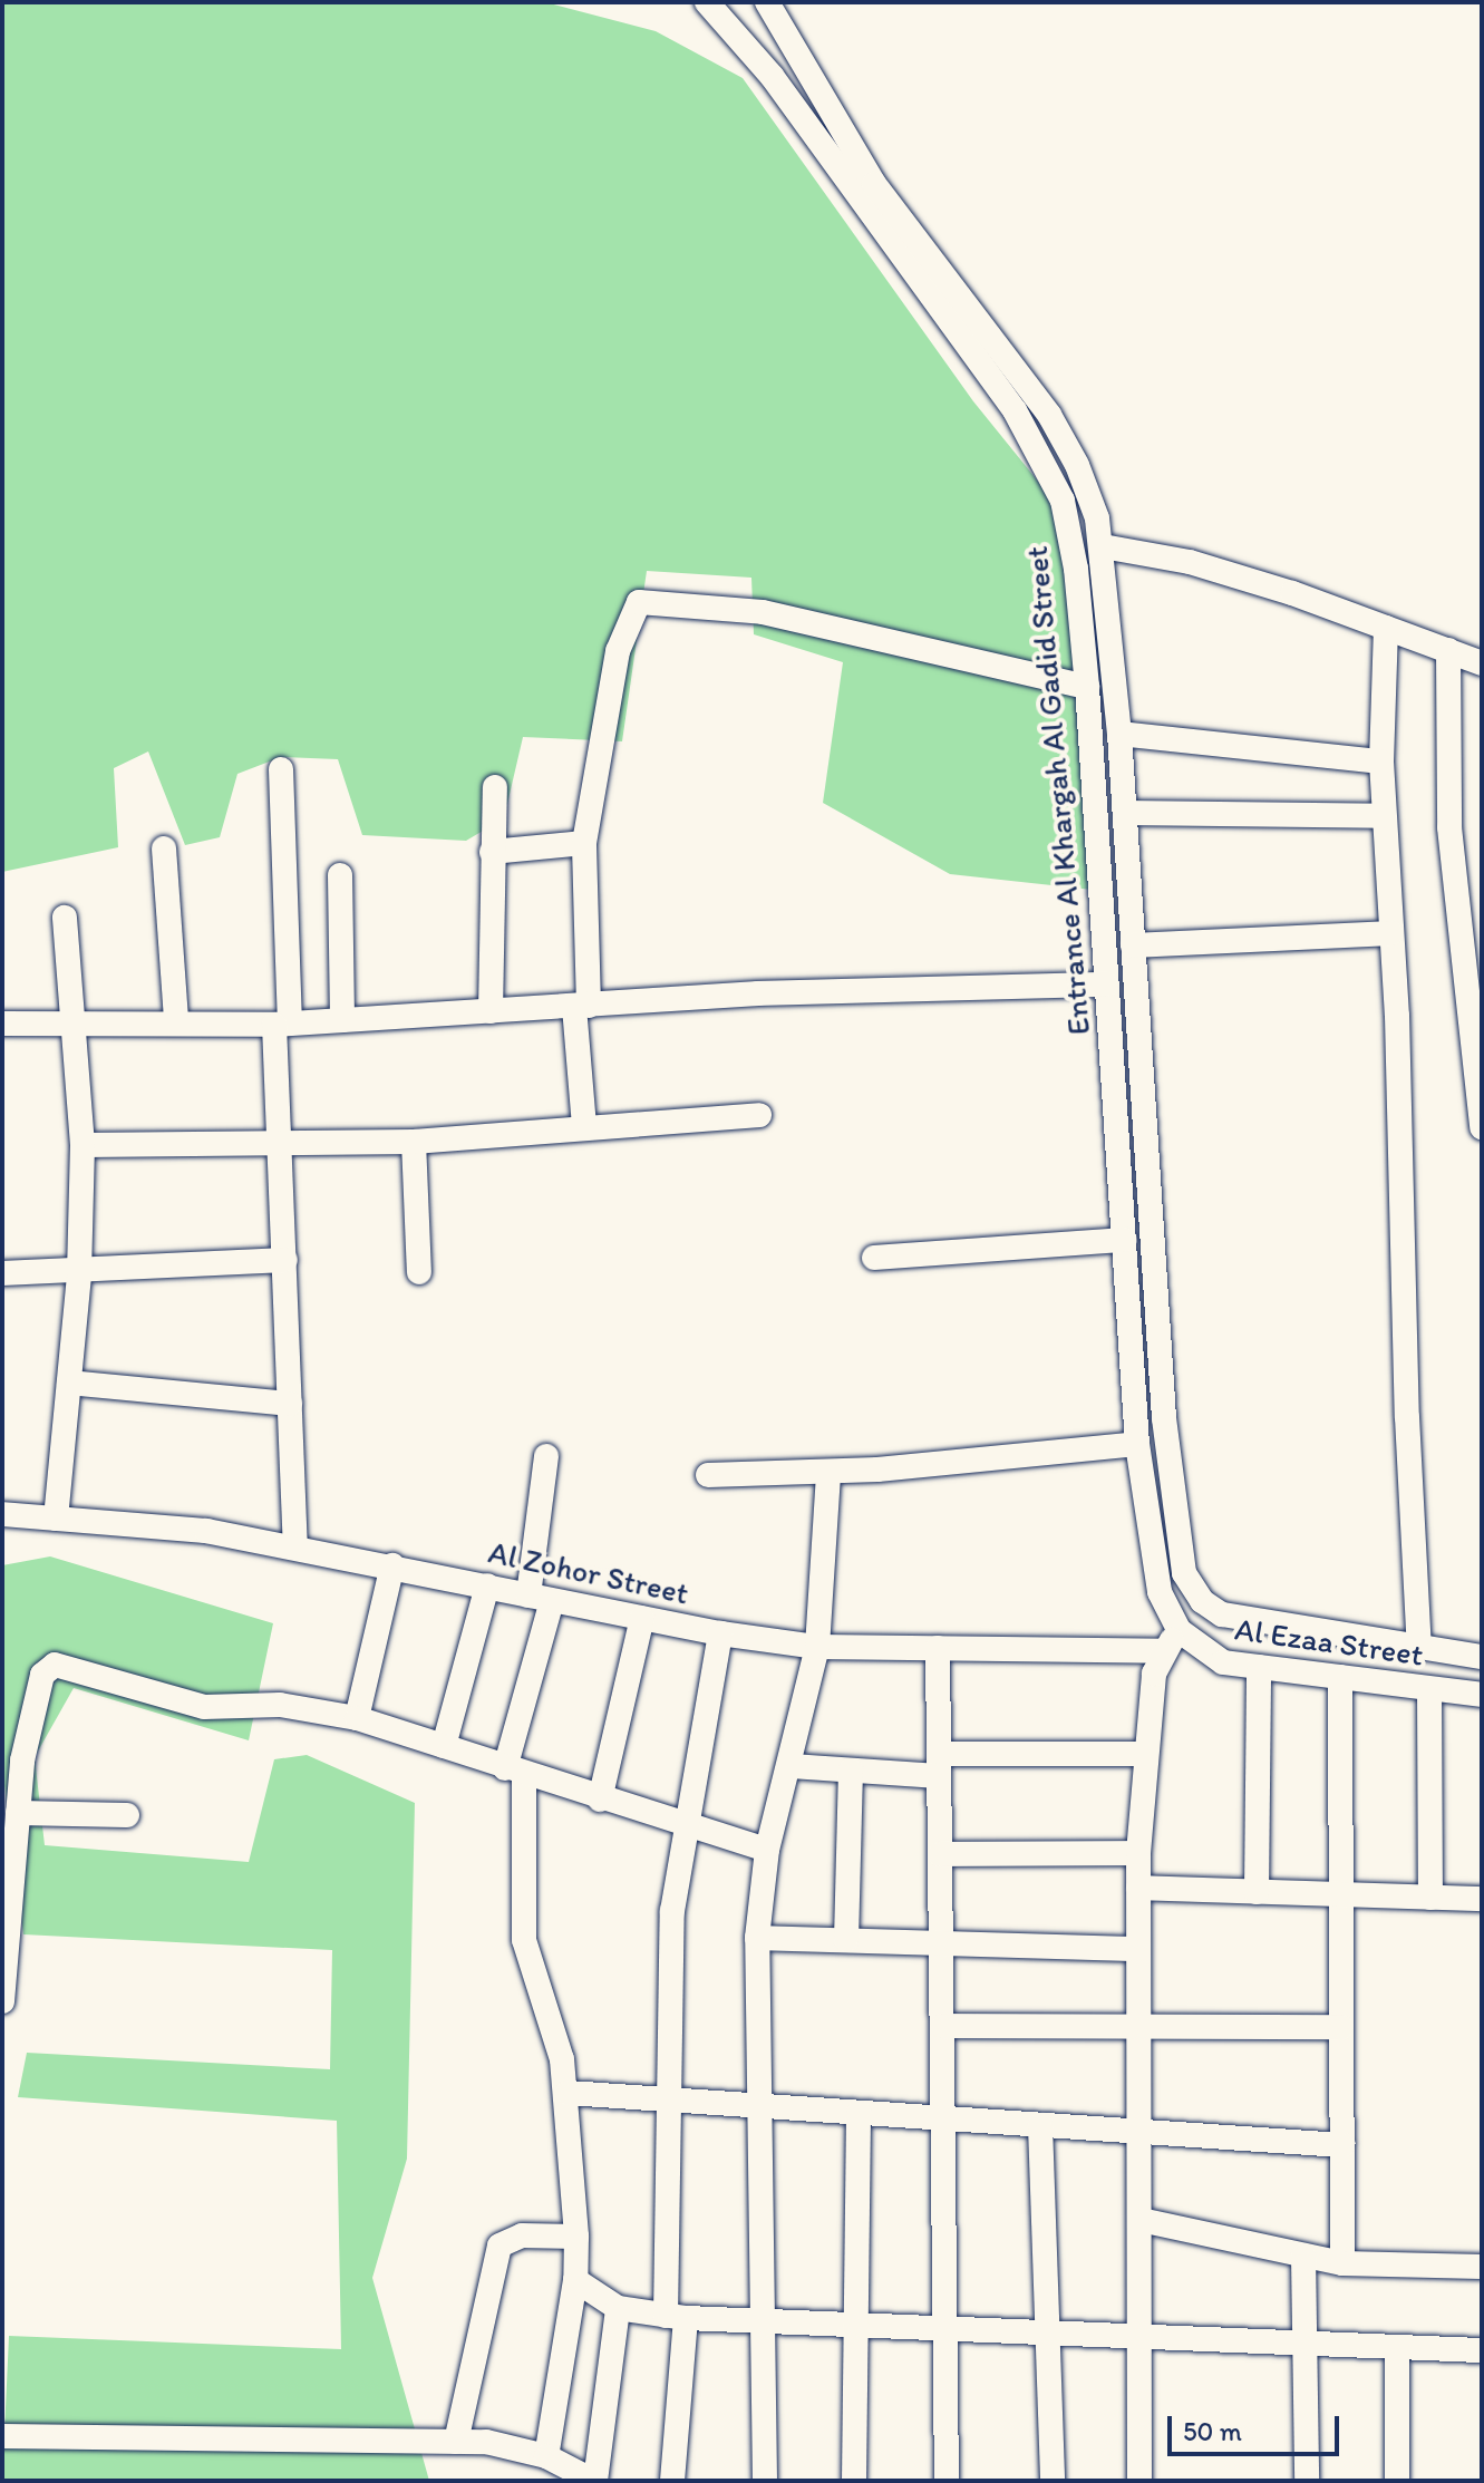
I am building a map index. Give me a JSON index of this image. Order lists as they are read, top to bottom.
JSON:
{
  "streets": {
    "street": ["Entrance Al Khargah Al Gadid Street", "Al Zohor Street", "Al Ezaa Street"]
  },
  "crossings": [
    ["Entrance Al Khargah Al Gadid Street", "Al Zohor Street"],
    ["Entrance Al Khargah Al Gadid Street", "Al Ezaa Street"],
    ["Al Zohor Street", "Al Ezaa Street"]
  ],
  "scale_bar": "50 m"
}
